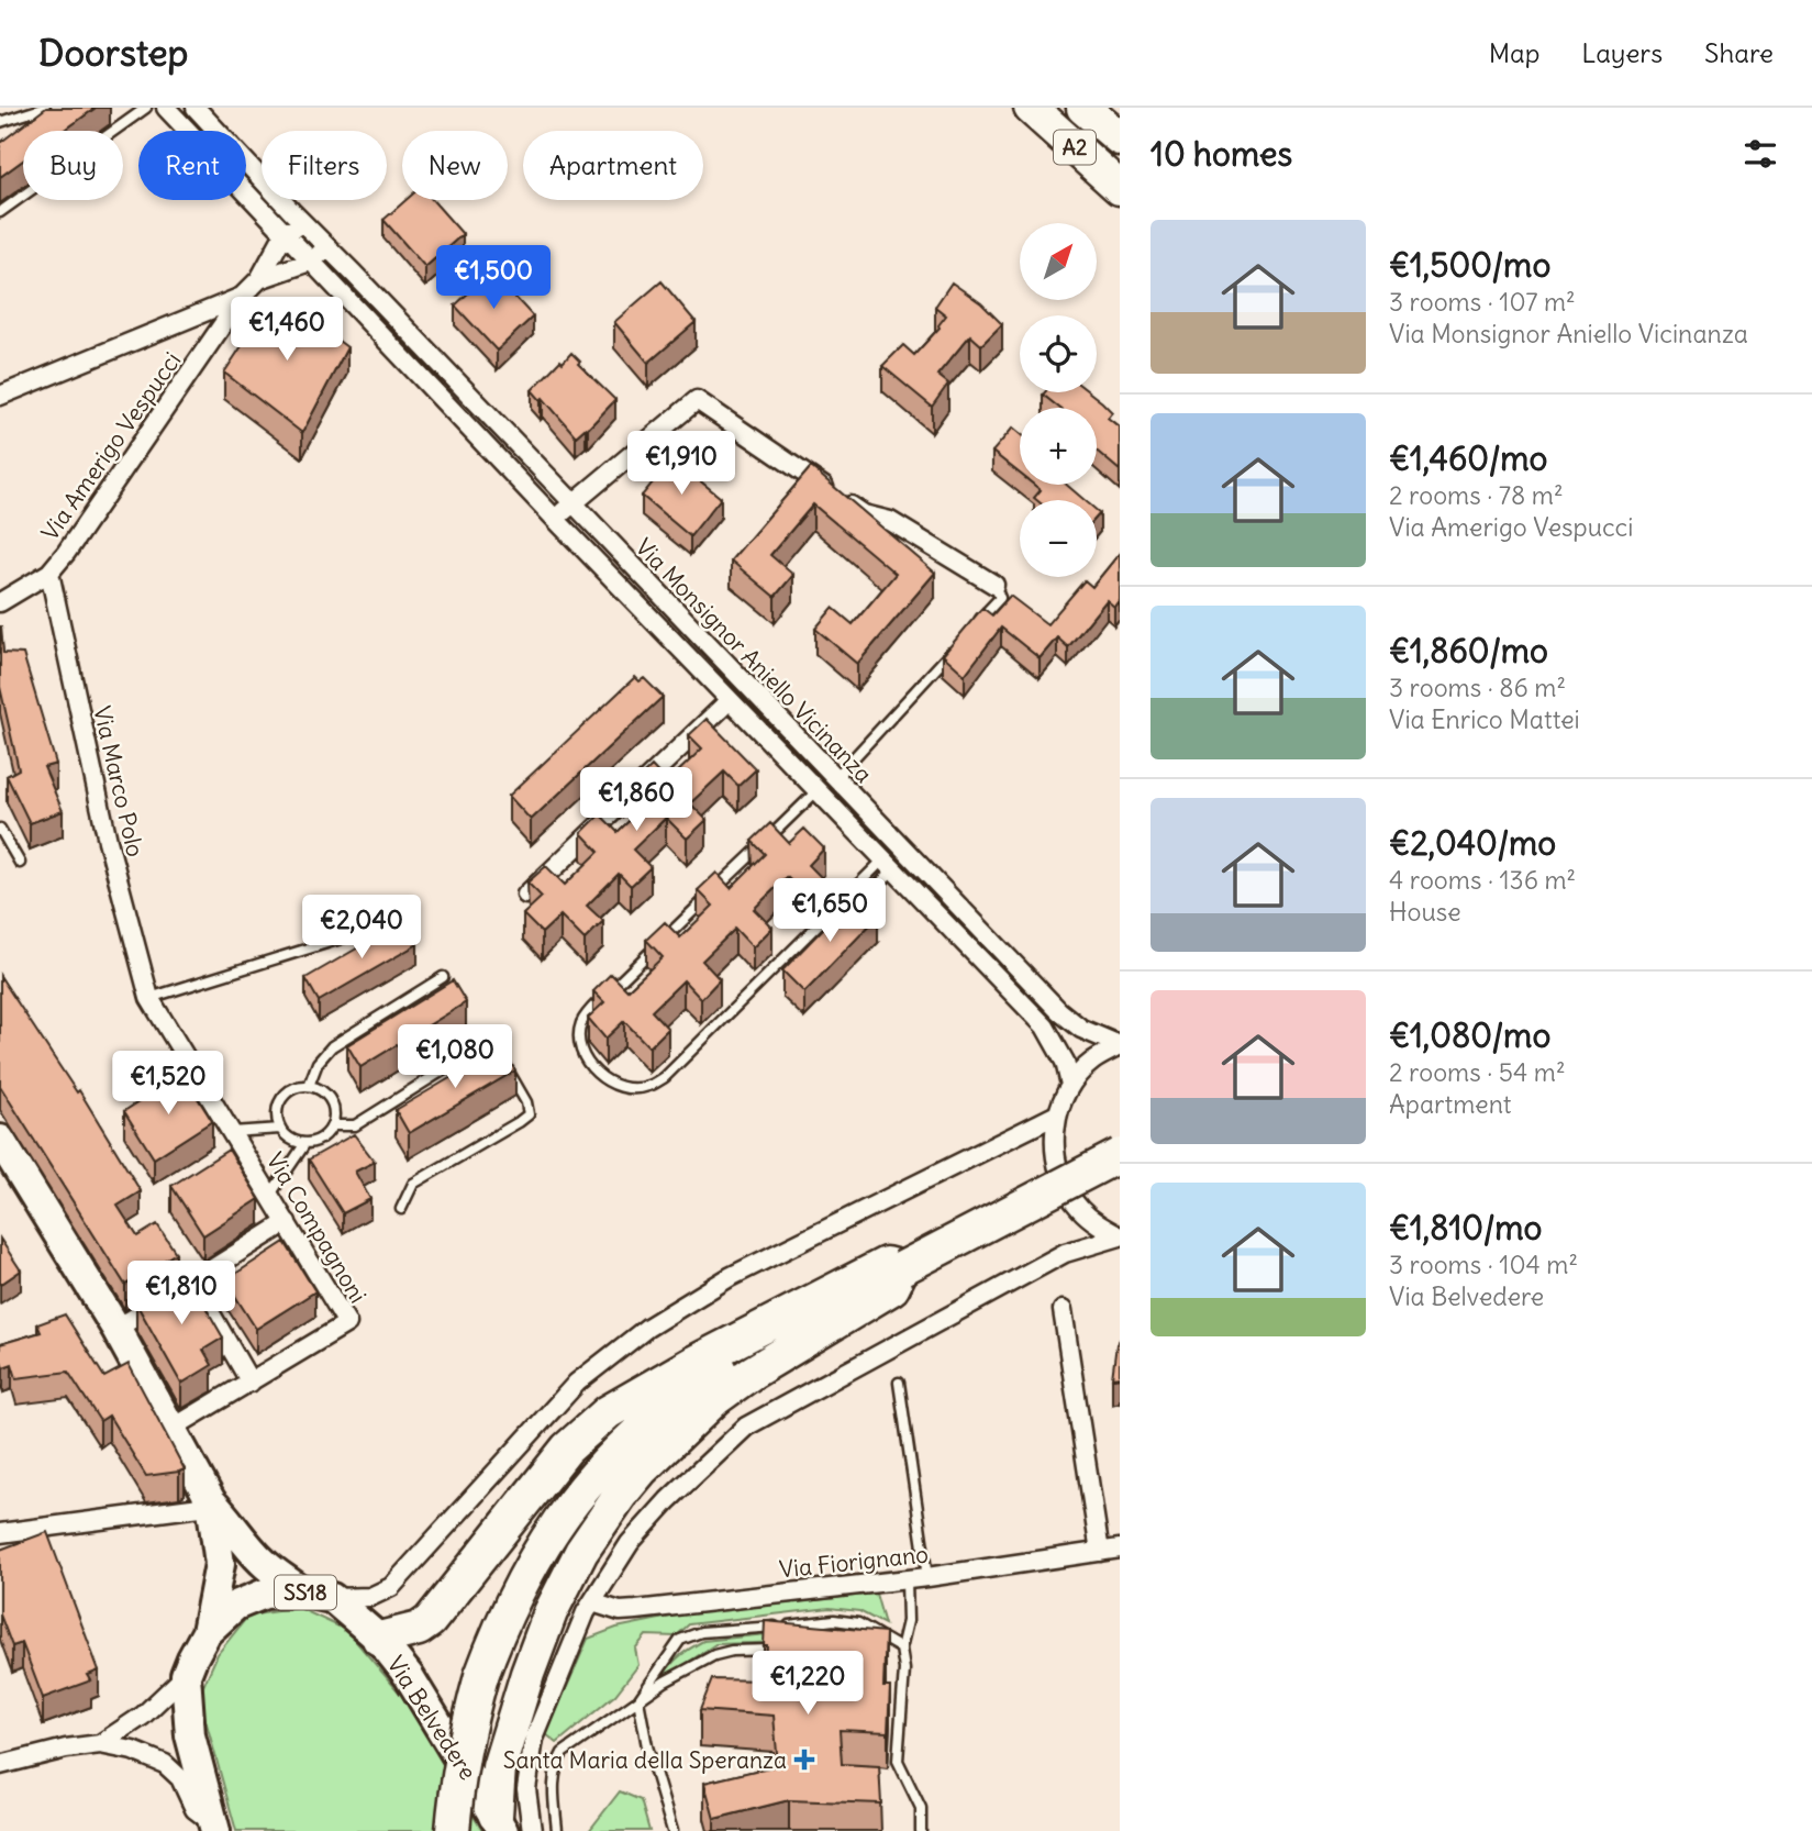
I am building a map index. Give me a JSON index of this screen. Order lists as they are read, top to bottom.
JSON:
{
  "streets": {
    "highway": ["A2"],
    "main road": ["SS18", "Via Belvedere"],
    "street": [
      "Via Amerigo Vespucci",
      "Via Monsignor Aniello Vicinanza",
      "Via Marco Polo",
      "Via Compagnoni",
      "Via Fiorignano"
    ]
  },
  "crossings": [
    ["Via Amerigo Vespucci", "Via Marco Polo"],
    ["Via Marco Polo", "Via Compagnoni"],
    ["SS18", "Via Belvedere"]
  ],
  "places": {
    "health": ["Santa Maria della Speranza"]
  },
  "north": "top right",
  "page": {
    "header": "Doorstep",
    "nav": ["Map", "Layers", "Share"],
    "heading": "10 homes",
    "chip": [
      "Buy",
      "Rent",
      "Filters",
      "New",
      "Apartment"
    ],
    "list": [
      {
        "name": "€1,500/mo",
        "note": "3 rooms · 107 m² · Via Monsignor Aniello Vicinanza"
      },
      {
        "name": "€1,460/mo",
        "note": "2 rooms · 78 m² · Via Amerigo Vespucci"
      },
      {
        "name": "€1,860/mo",
        "note": "3 rooms · 86 m² · Via Enrico Mattei"
      },
      {
        "name": "€2,040/mo",
        "note": "4 rooms · 136 m² · House"
      },
      {
        "name": "€1,080/mo",
        "note": "2 rooms · 54 m² · Apartment"
      },
      {
        "name": "€1,810/mo",
        "note": "3 rooms · 104 m² · Via Belvedere"
      }
    ],
    "map_buttons": ["+", "−"],
    "price": [
      "€1,500",
      "€1,460",
      "€1,910",
      "€1,860",
      "€1,650",
      "€2,040",
      "€1,080",
      "€1,520",
      "€1,810",
      "€1,220"
    ]
  }
}
